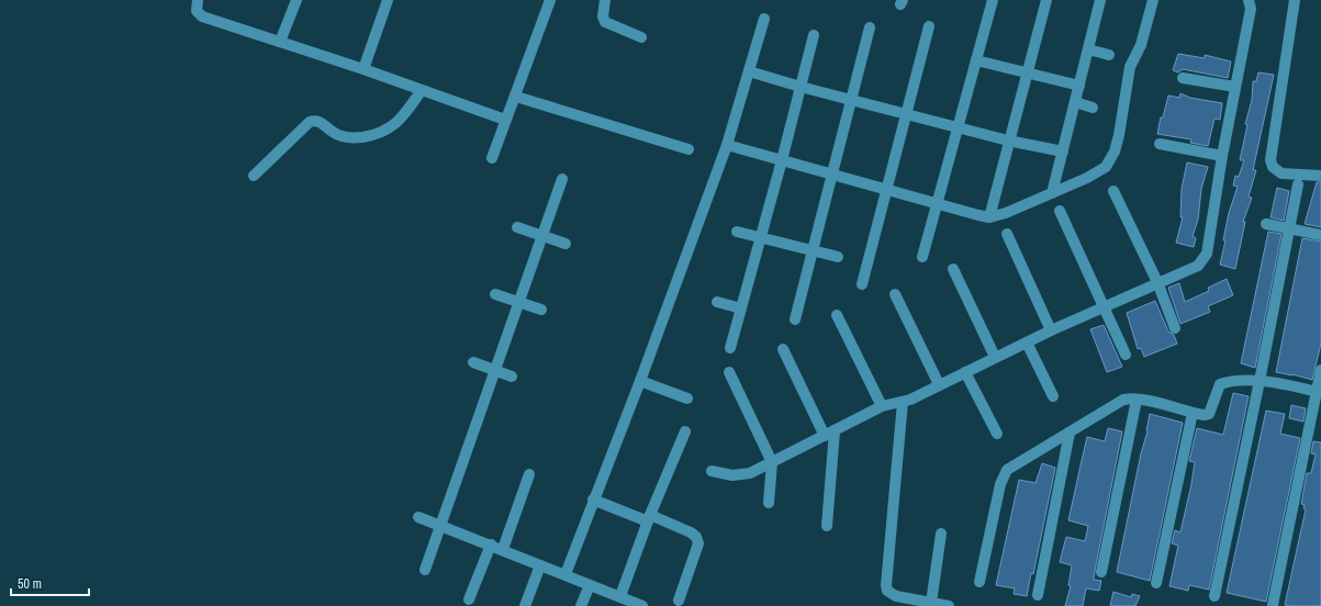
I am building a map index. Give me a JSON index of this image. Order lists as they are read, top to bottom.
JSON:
{
  "scale_bar": "50 m"
}
